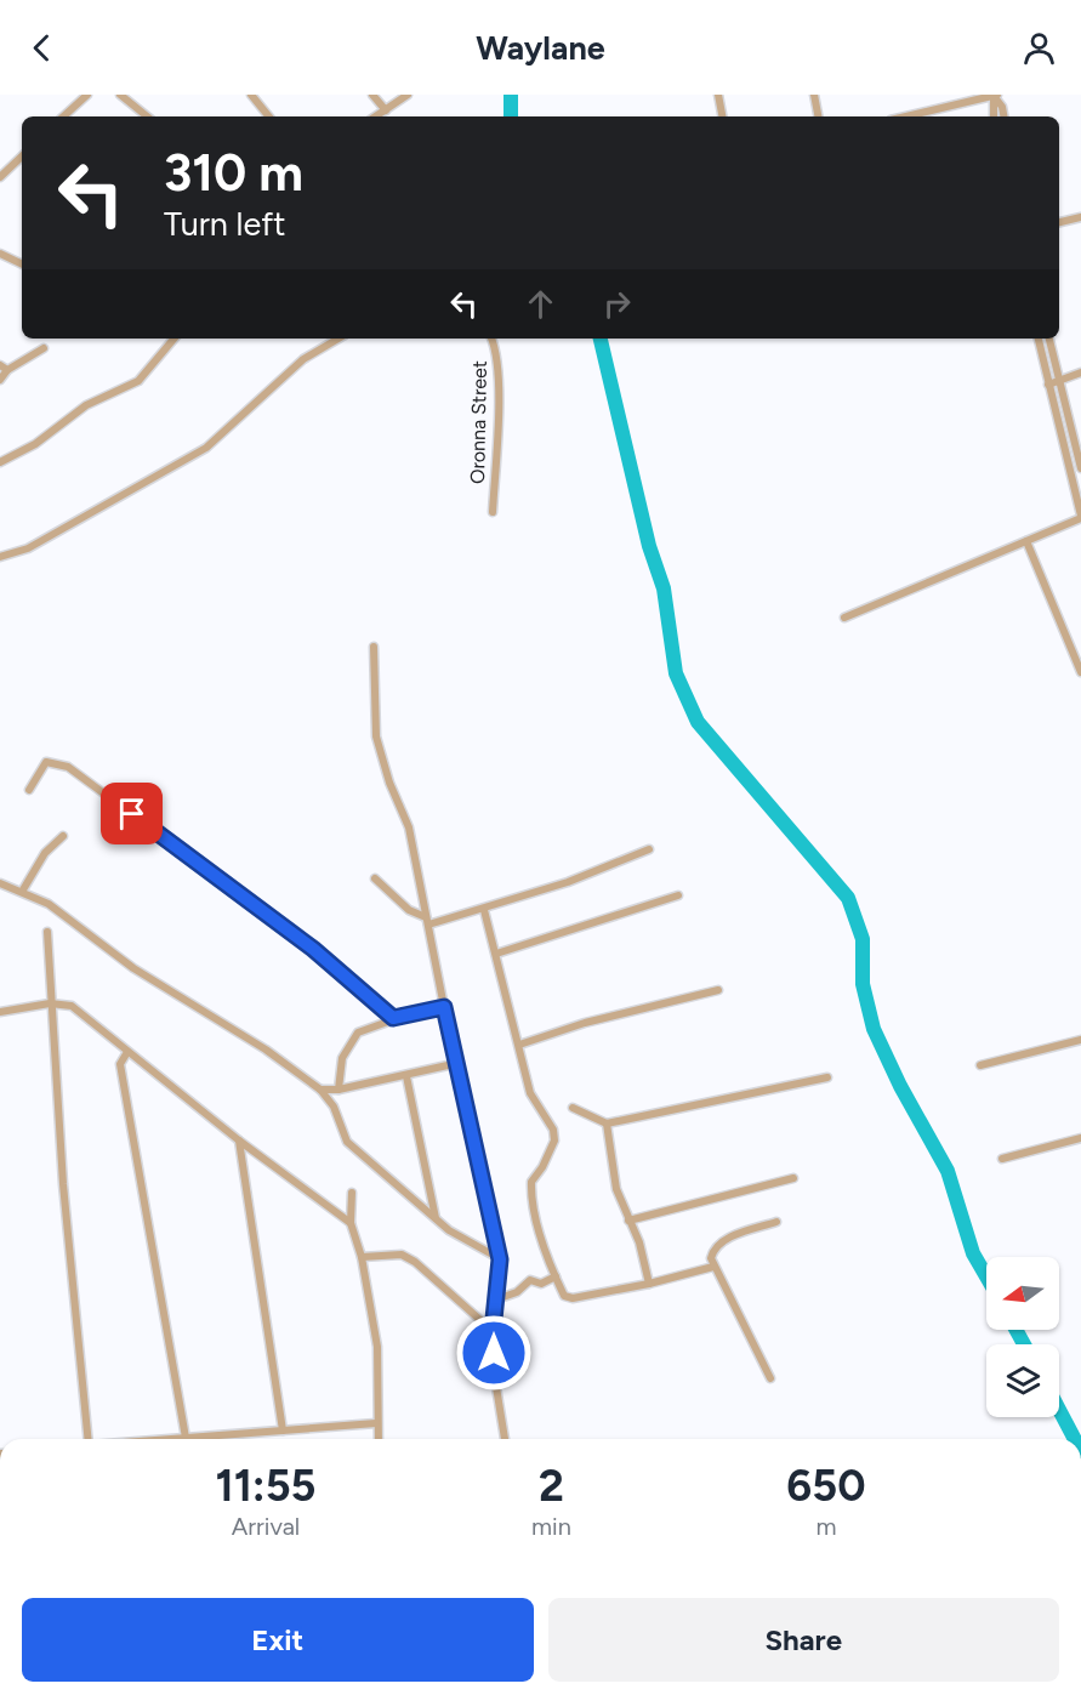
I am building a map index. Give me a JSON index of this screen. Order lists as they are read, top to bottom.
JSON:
{
  "streets": {
    "street": ["Oronna Street"]
  },
  "north": "left",
  "page": {
    "header": "Waylane",
    "turn": ["310 m", "Turn left"],
    "eta": [
      "11:55",
      "Arrival",
      "2",
      "min",
      "650",
      "m"
    ],
    "buttons": ["Exit", "Share"]
  }
}
